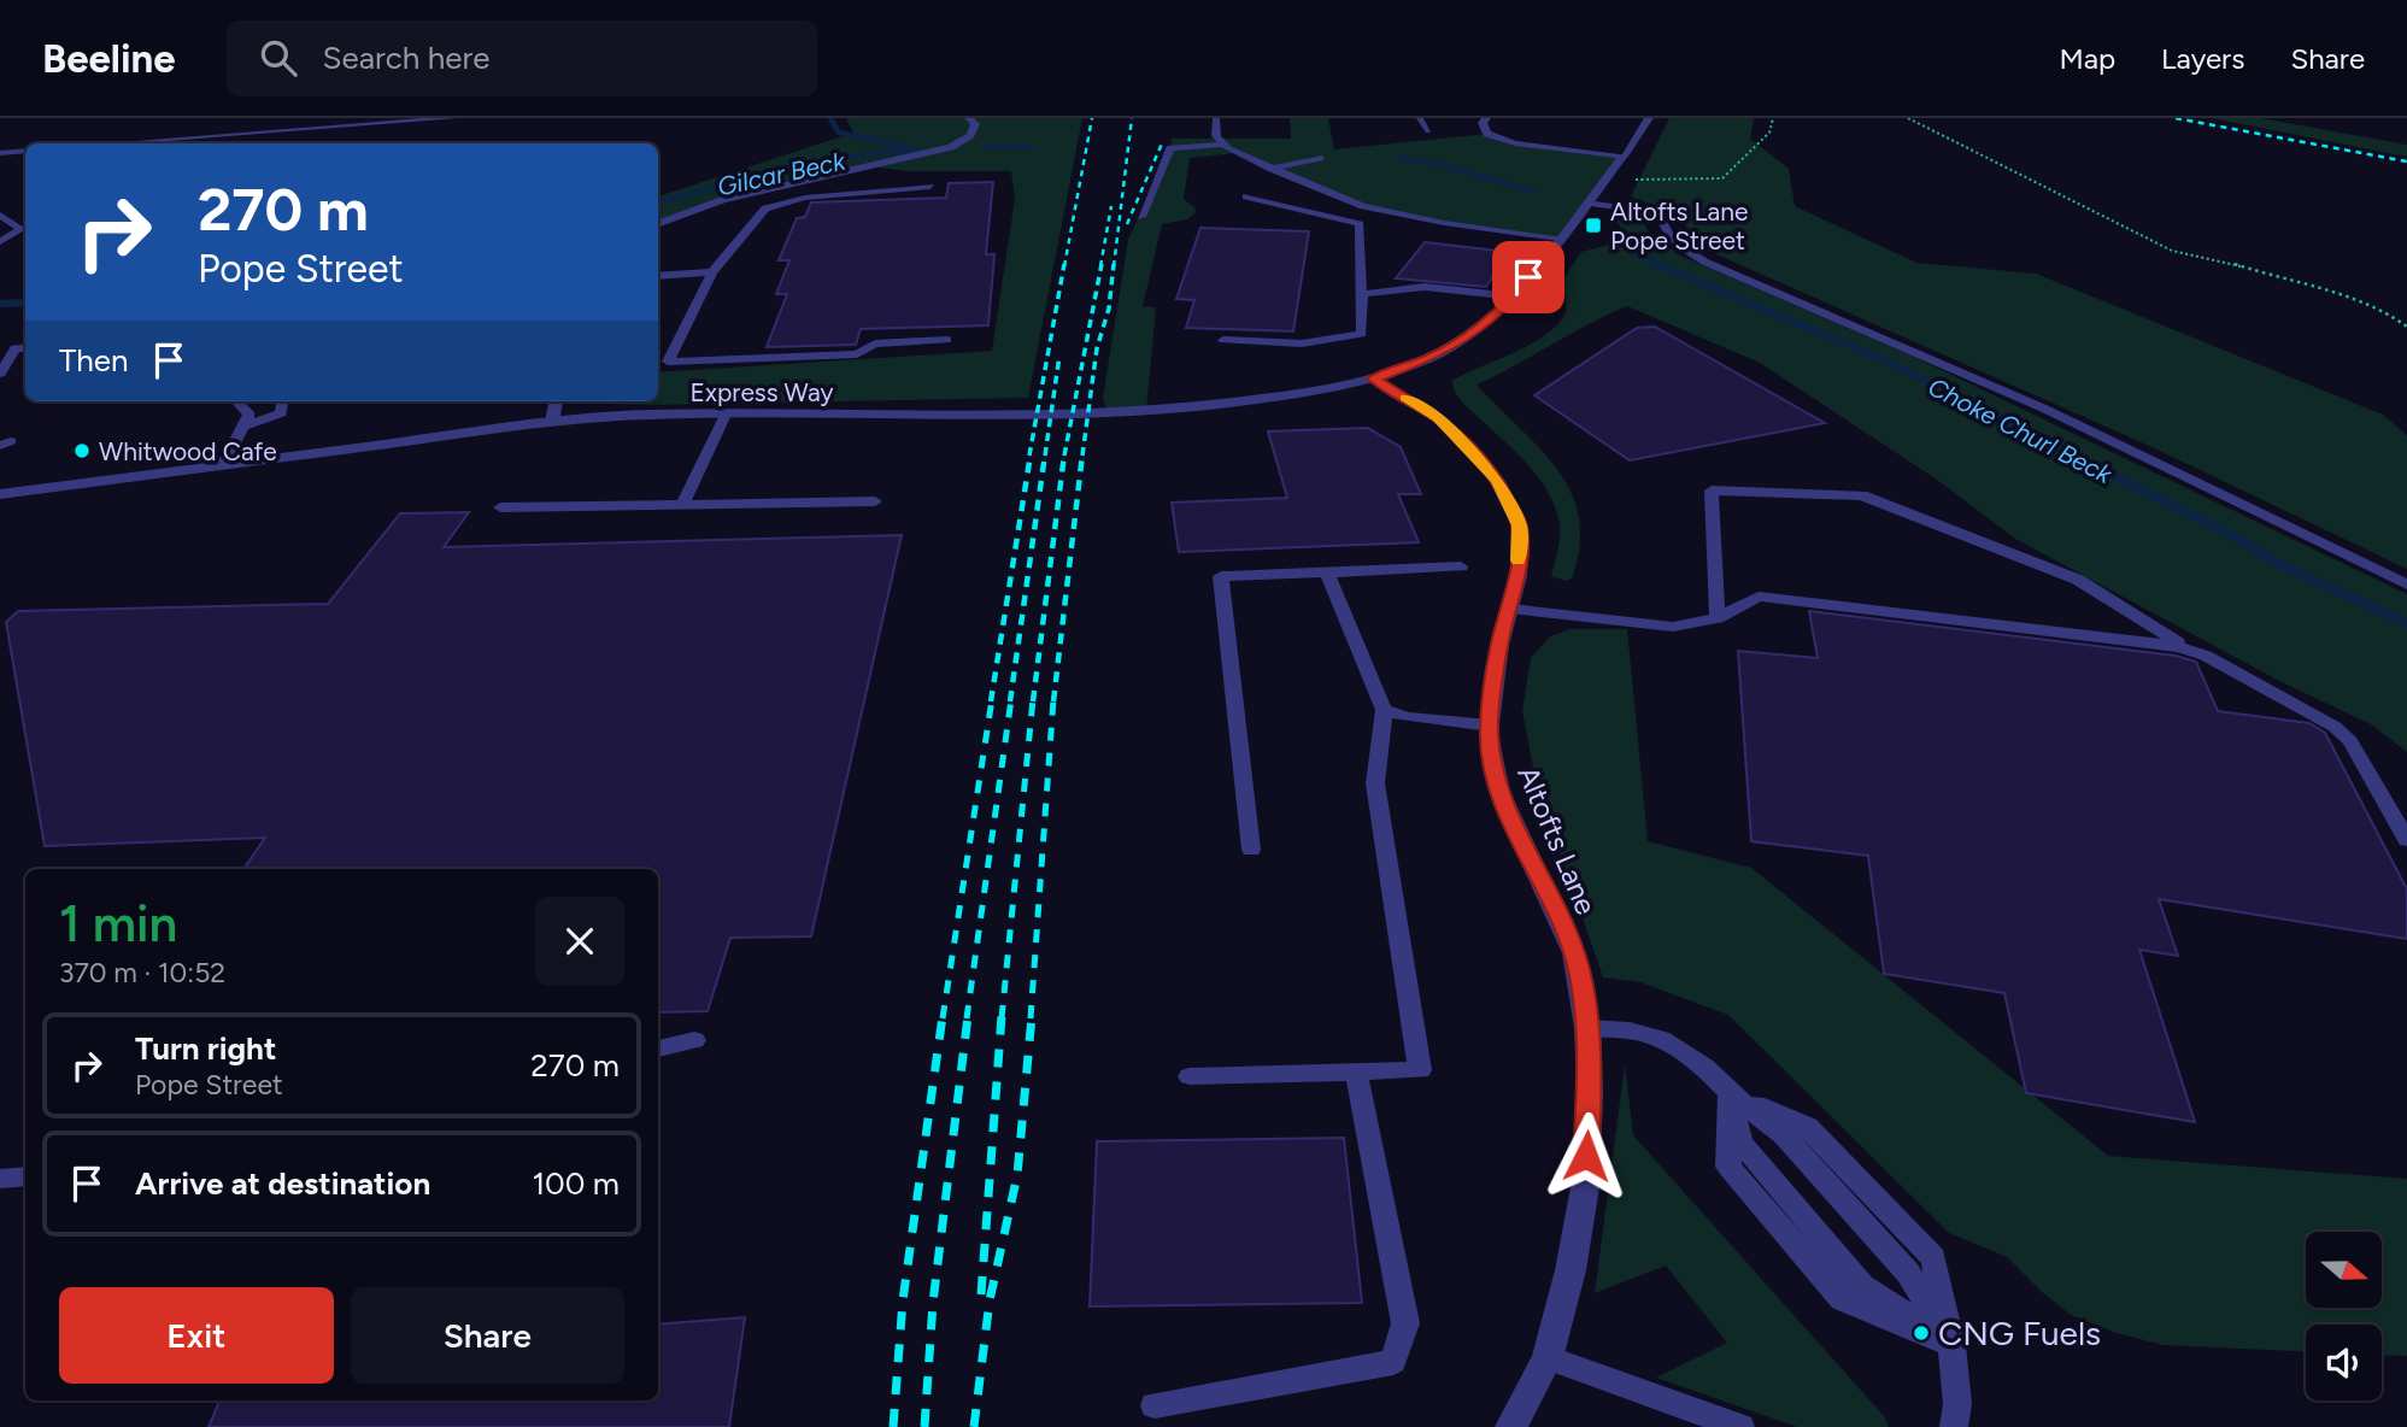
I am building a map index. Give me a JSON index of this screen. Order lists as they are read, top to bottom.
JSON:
{
  "streets": {
    "street": ["Express Way", "Altofts Lane"]
  },
  "crossings": [
    ["Express Way", "Altofts Lane"]
  ],
  "water": ["Gilcar Beck", "Choke Churl Beck"],
  "places": {
    "transit": ["Altofts Lane Pope Street"],
    "other": ["Whitwood Cafe", "CNG Fuels"]
  },
  "north": "right",
  "page": {
    "header": "Beeline",
    "search": "Search here",
    "nav": ["Map", "Layers", "Share"],
    "turn": ["270 m", "Pope Street"],
    "then": "Then",
    "heading": ["1 min", "370 m · 10:52"],
    "list": [
      {
        "name": "Turn right",
        "note": "Pope Street",
        "value": "270 m"
      },
      {
        "name": "Arrive at destination",
        "value": "100 m"
      }
    ],
    "buttons": ["Exit", "Share"]
  }
}
